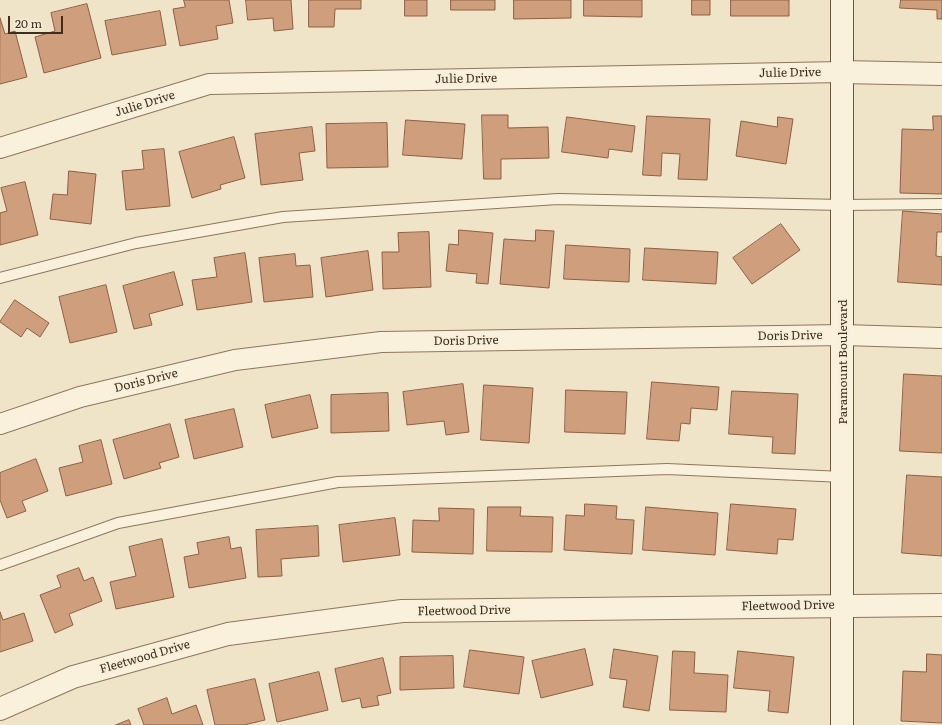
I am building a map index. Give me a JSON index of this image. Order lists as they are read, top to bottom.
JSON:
{
  "streets": {
    "street": [
      "Julie Drive",
      "Doris Drive",
      "Paramount Boulevard",
      "Fleetwood Drive"
    ]
  },
  "crossings": [
    ["Julie Drive", "Paramount Boulevard"],
    ["Doris Drive", "Paramount Boulevard"],
    ["Paramount Boulevard", "Fleetwood Drive"]
  ],
  "scale_bar": "20 m"
}
